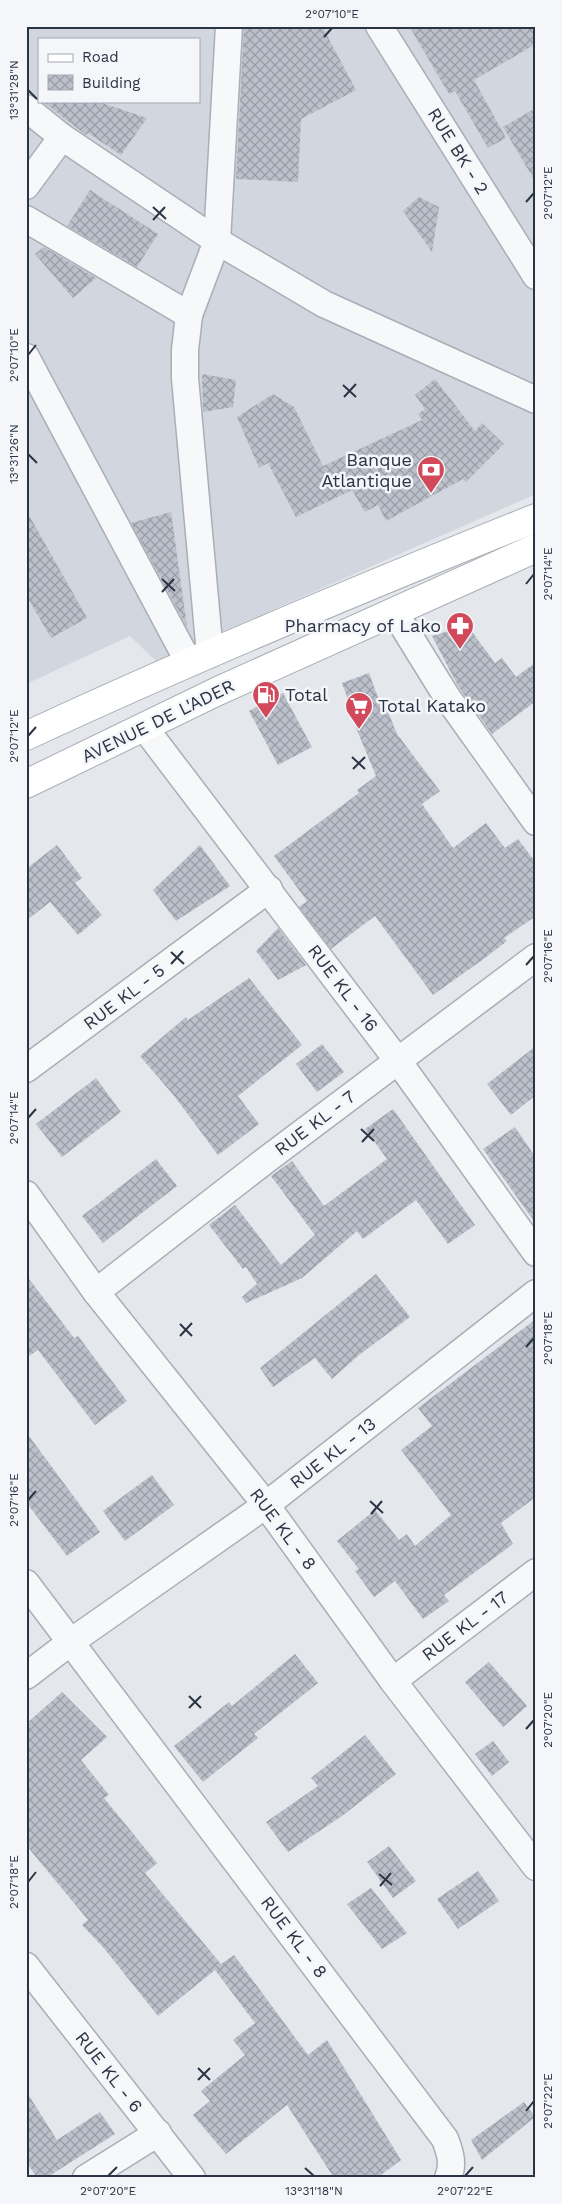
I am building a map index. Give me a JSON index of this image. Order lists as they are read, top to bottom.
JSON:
{
  "streets": {
    "main road": ["AVENUE DE L'ADER"],
    "street": [
      "RUE BK - 2",
      "RUE KL - 16",
      "RUE KL - 5",
      "RUE KL - 7",
      "RUE KL - 13",
      "RUE KL - 8",
      "RUE KL - 17",
      "RUE KL - 6"
    ]
  },
  "crossings": [
    ["AVENUE DE L'ADER", "RUE KL - 16"],
    ["RUE KL - 16", "RUE KL - 5"],
    ["RUE KL - 16", "RUE KL - 7"],
    ["RUE KL - 7", "RUE KL - 8"],
    ["RUE KL - 13", "RUE KL - 8"],
    ["RUE KL - 8", "RUE KL - 17"]
  ],
  "places": {
    "bank": ["Banque Atlantique"],
    "pharmacy": ["Pharmacy of Lako"],
    "fuel station": ["Total"],
    "supermarket": ["Total Katako"]
  },
  "legend": ["Road", "Building"],
  "coordinates": [
    "2°07'10\"E",
    "13°31'28\"N",
    "2°07'12\"E",
    "13°31'26\"N",
    "2°07'14\"E",
    "2°07'16\"E",
    "2°07'18\"E",
    "2°07'20\"E",
    "2°07'22\"E",
    "13°31'18\"N"
  ]
}
